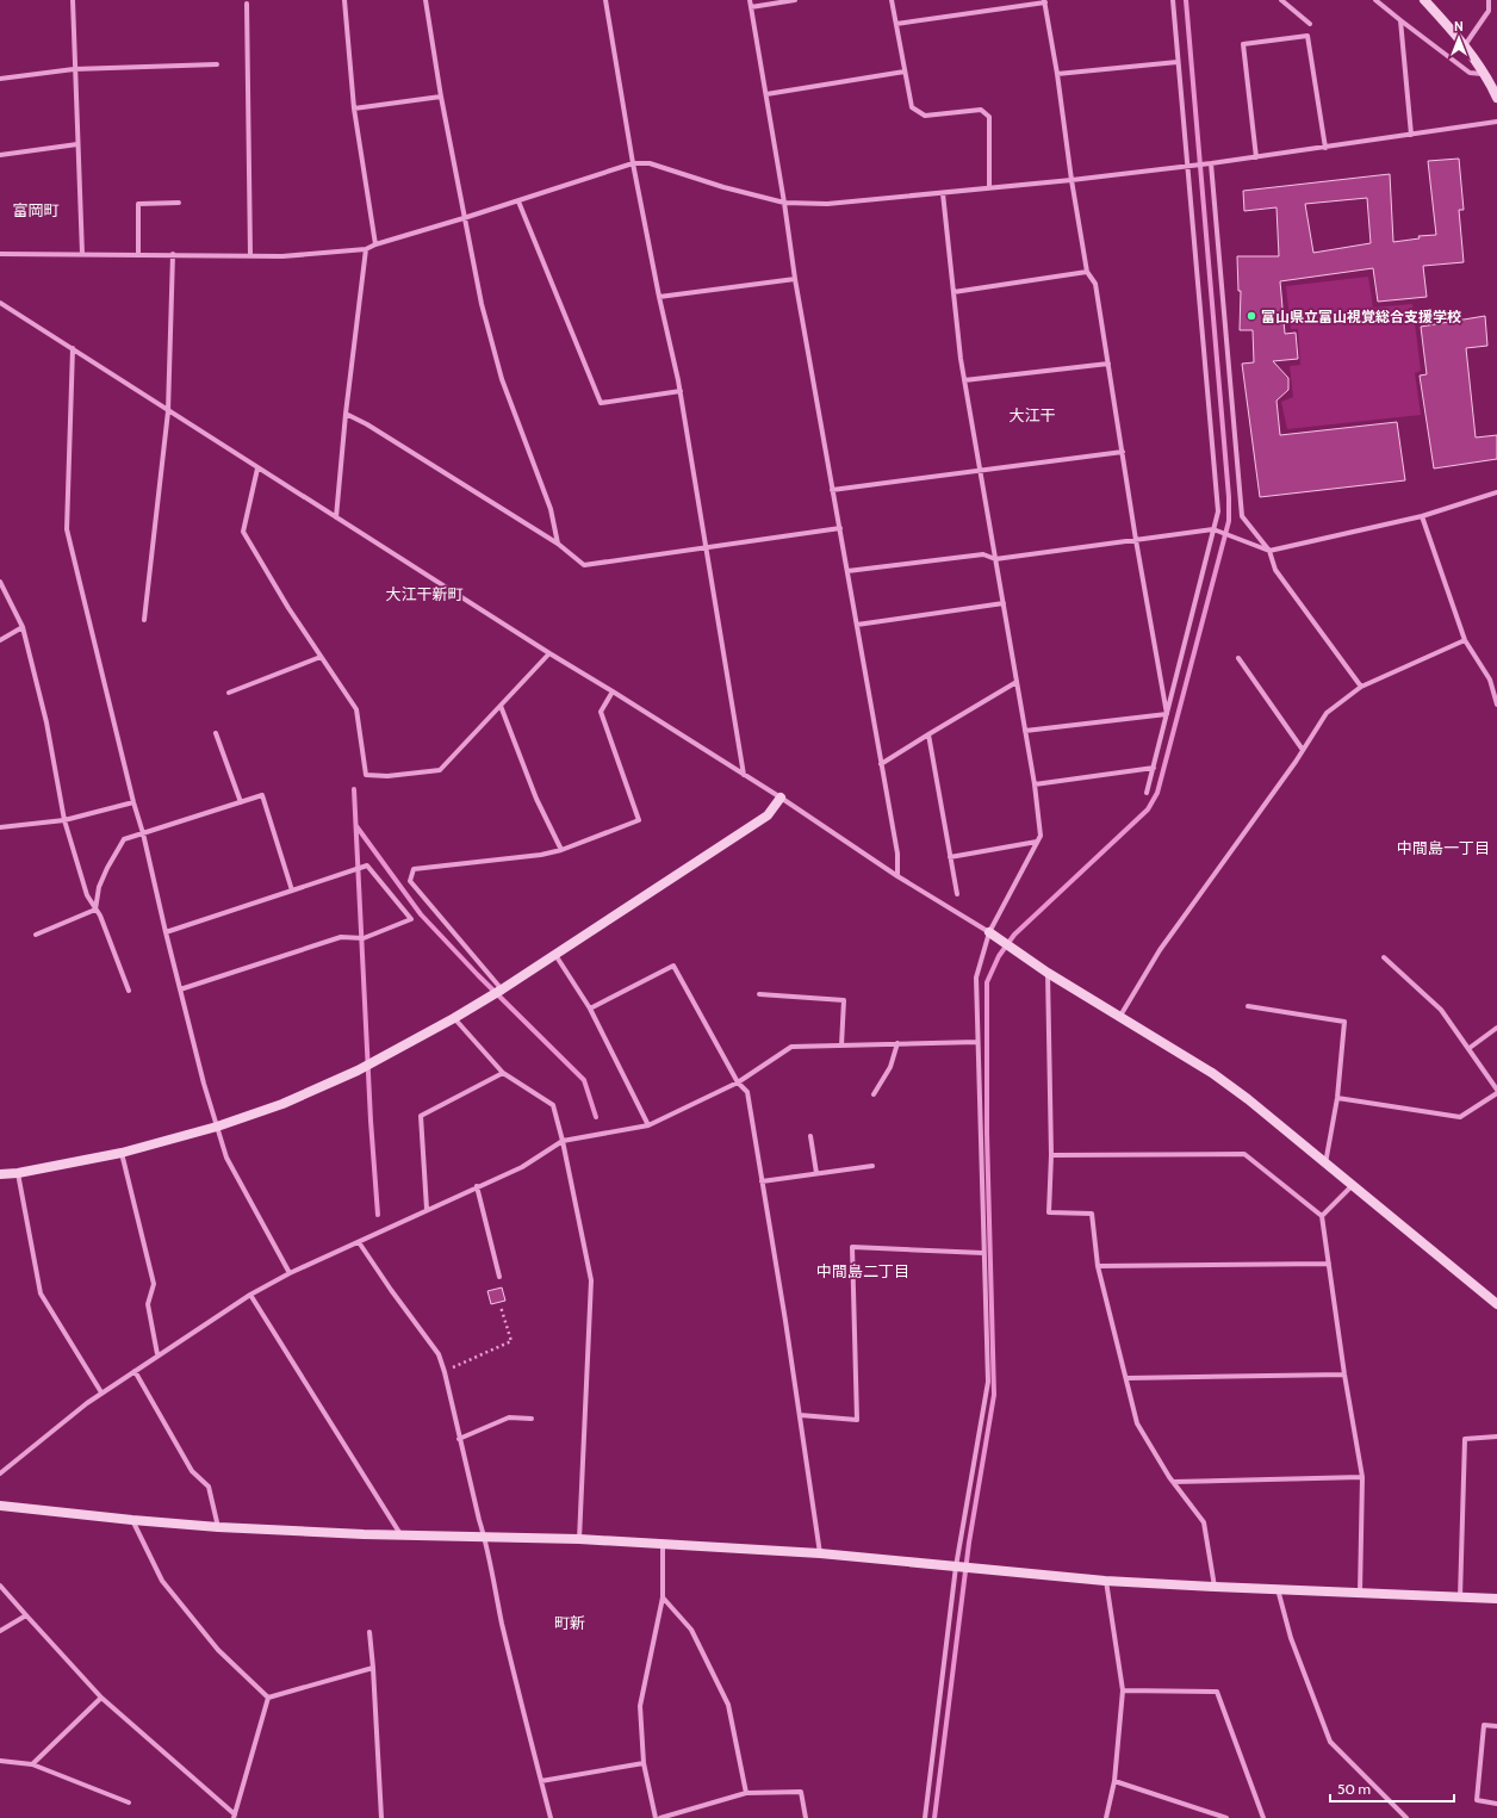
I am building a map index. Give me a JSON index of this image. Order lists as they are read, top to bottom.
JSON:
{
  "districts": [
    "富岡町",
    "大江干",
    "大江干新町",
    "中間島一丁目",
    "中間島二丁目",
    "町新"
  ],
  "places": ["富山県立富山視覚総合支援学校"],
  "scale_bar": "50 m",
  "north": "top"
}
